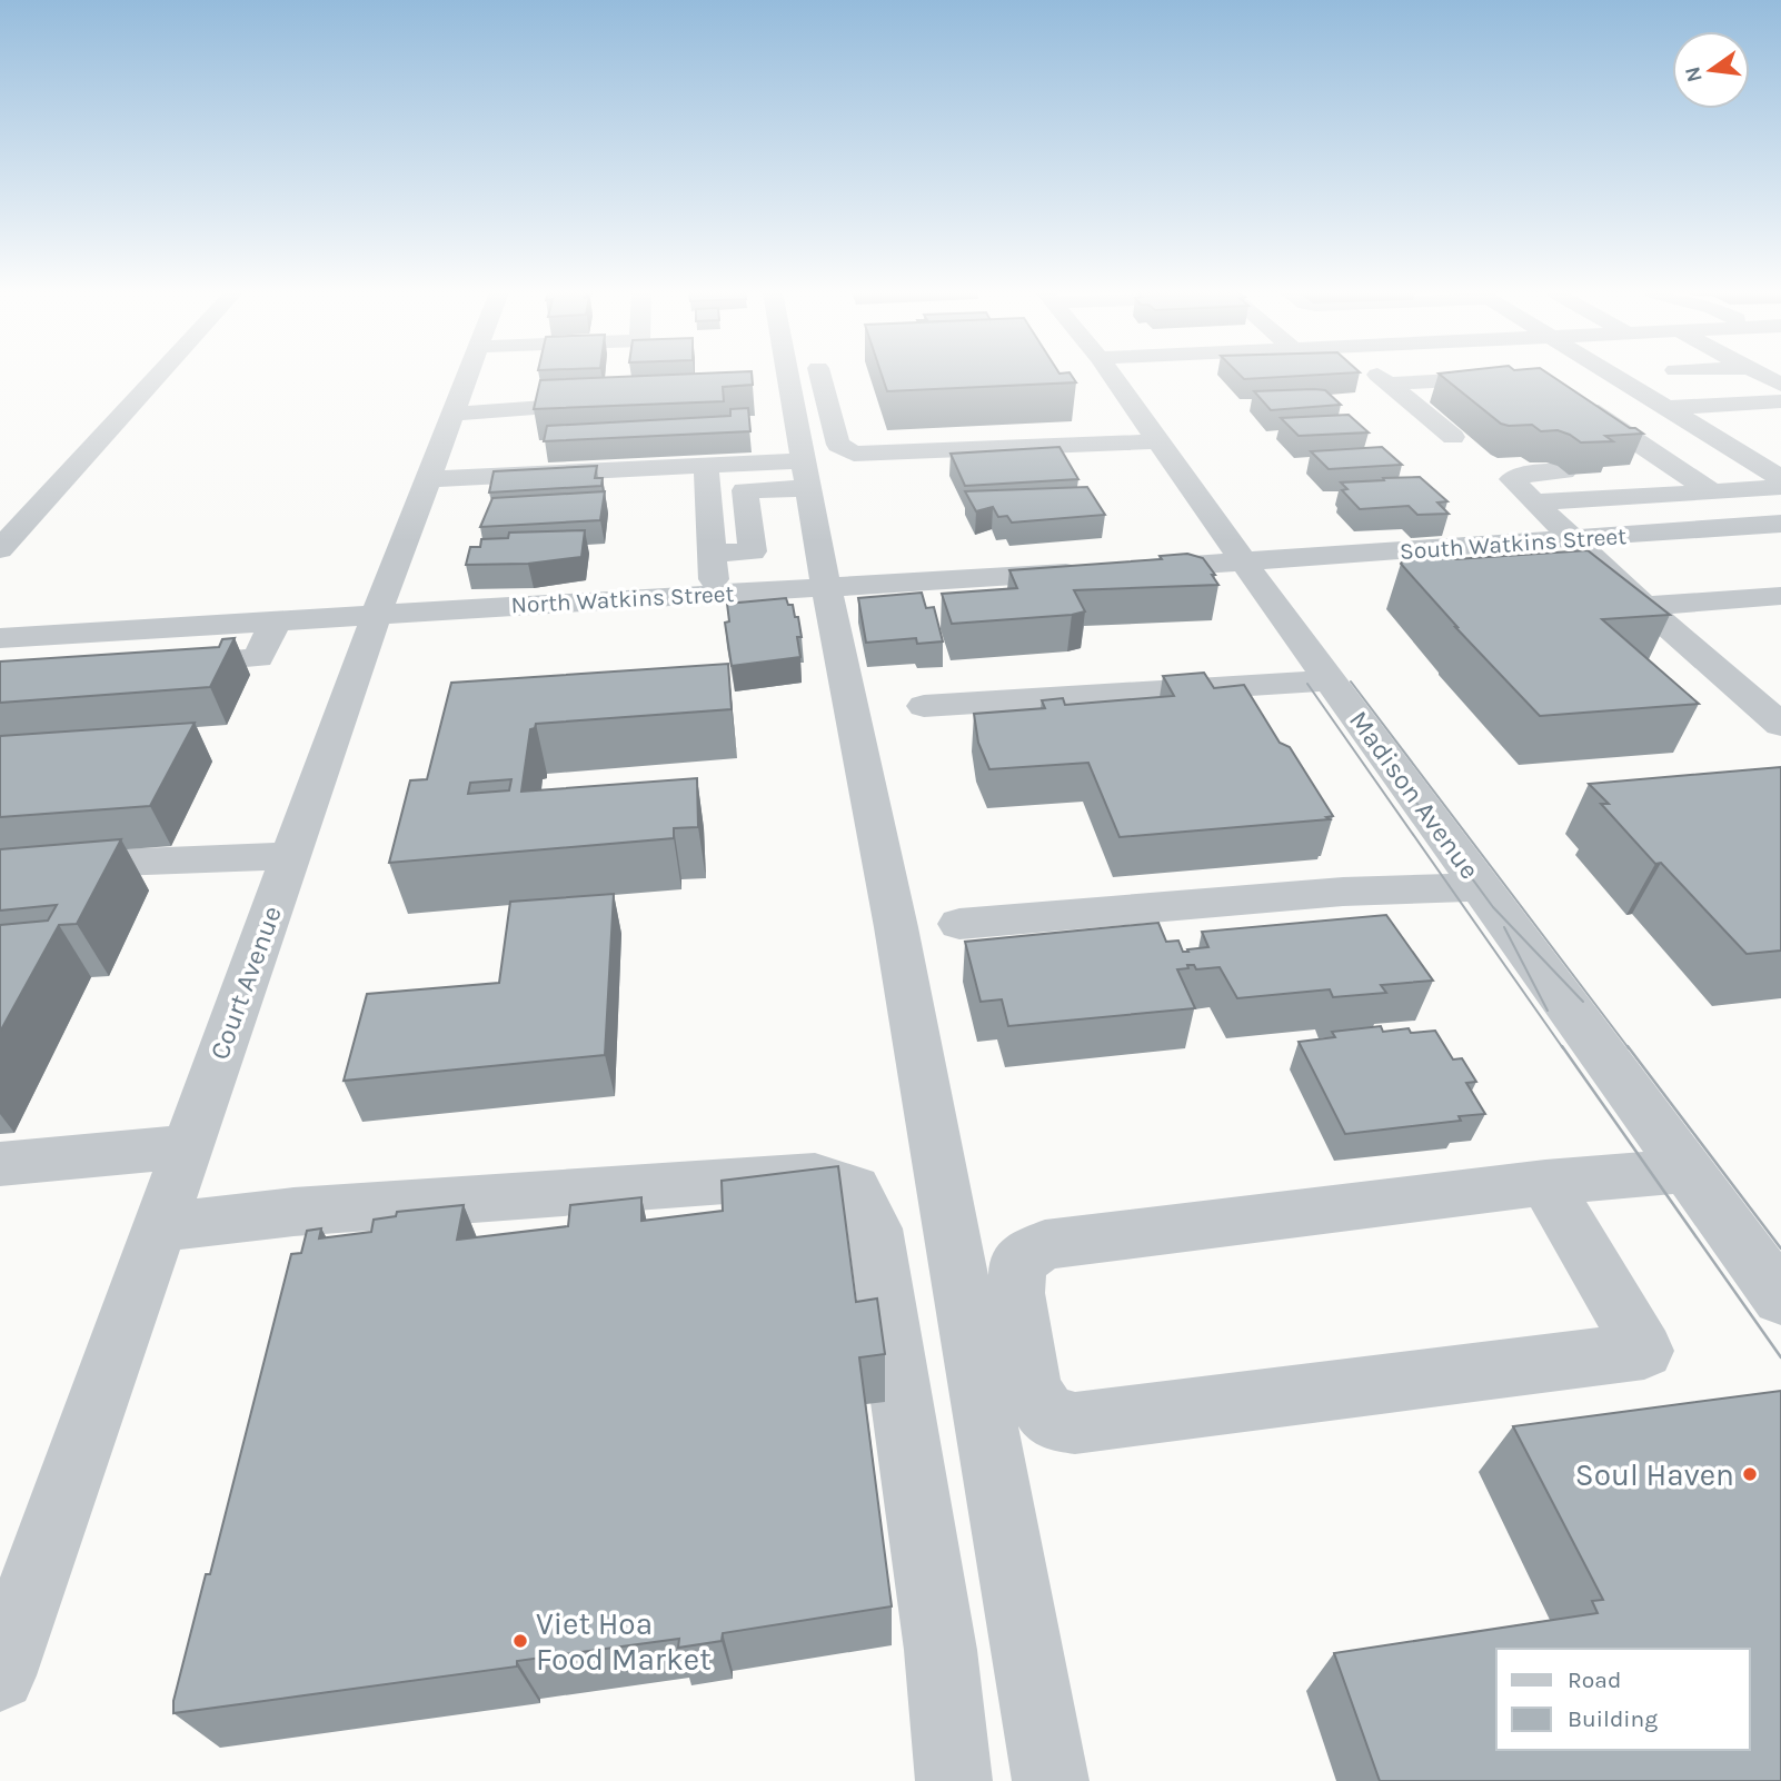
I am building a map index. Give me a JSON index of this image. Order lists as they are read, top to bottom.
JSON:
{
  "streets": {
    "street": [
      "South Watkins Street",
      "North Watkins Street",
      "Madison Avenue",
      "Court Avenue"
    ]
  },
  "crossings": [
    ["South Watkins Street", "North Watkins Street"],
    ["South Watkins Street", "Madison Avenue"],
    ["North Watkins Street", "Madison Avenue"],
    ["North Watkins Street", "Court Avenue"]
  ],
  "places": ["Soul Haven", "Viet Hoa Food Market"],
  "legend": ["Road", "Building"],
  "north": "left"
}
